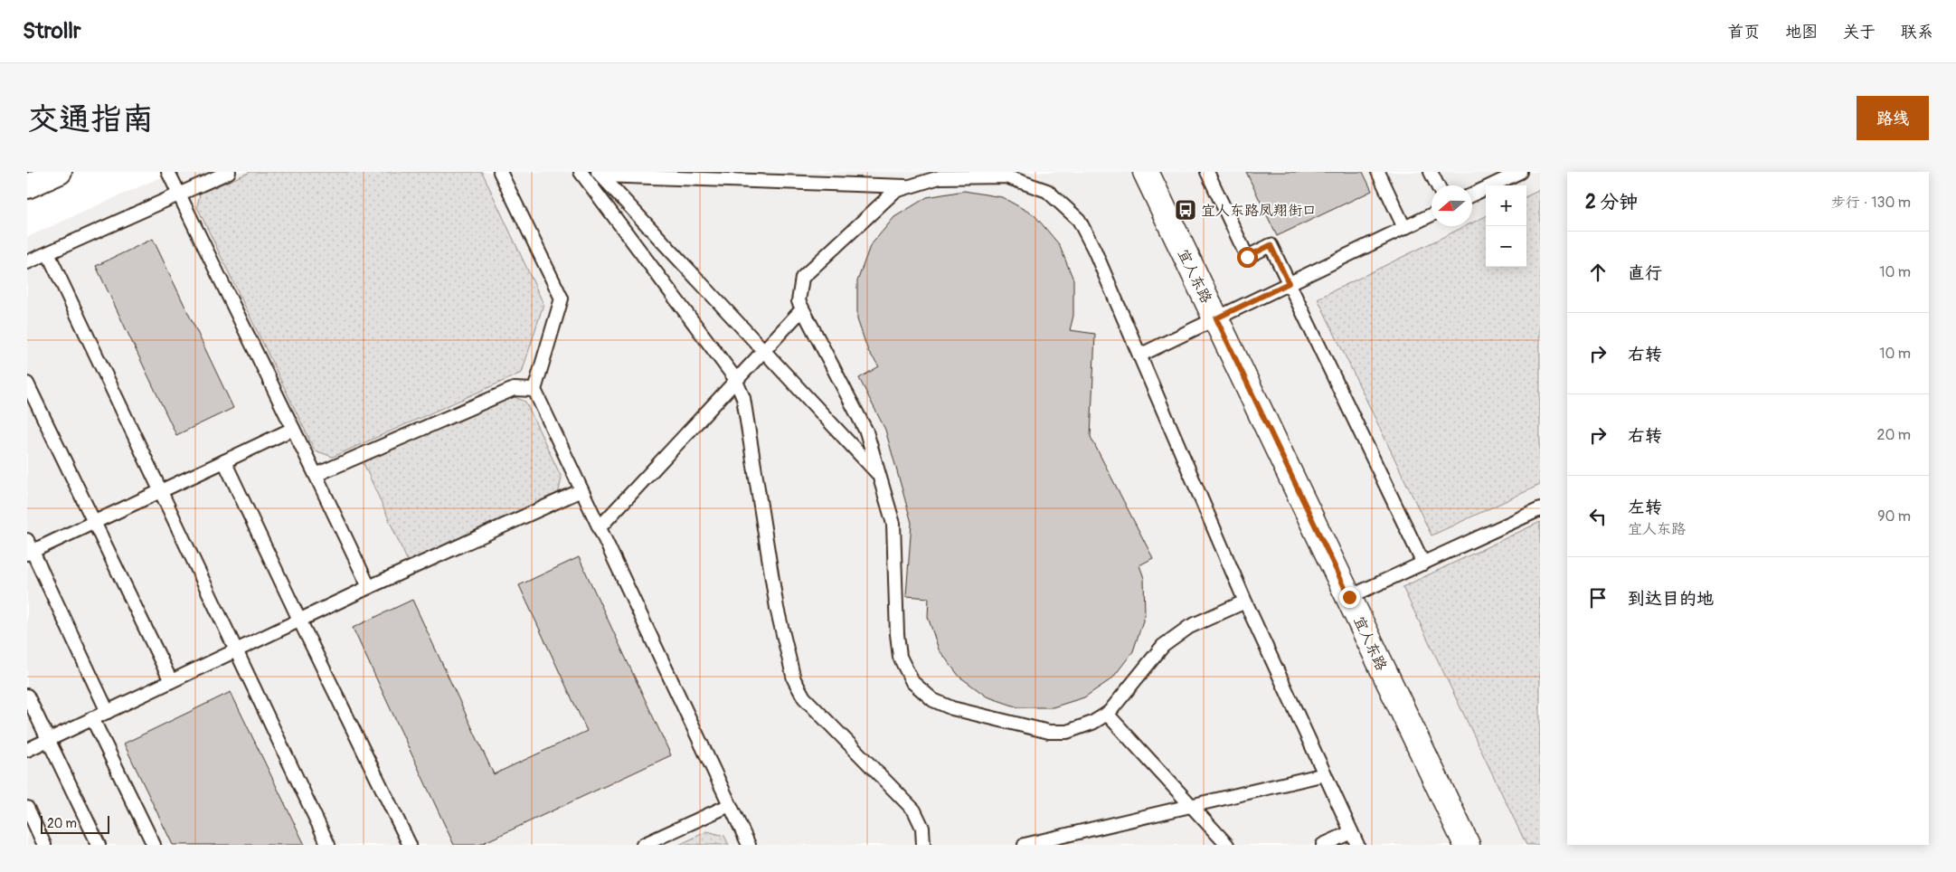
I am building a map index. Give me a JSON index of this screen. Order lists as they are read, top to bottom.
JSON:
{
  "streets": {
    "street": ["宜人东路"]
  },
  "places": {
    "bus stop": ["宜人东路凤翔街口"]
  },
  "scale_bar": "20 m",
  "north": "left",
  "page": {
    "header": "Strollr",
    "nav": [
      "首页",
      "地图",
      "关于",
      "联系"
    ],
    "buttons": "路线",
    "title": "交通指南",
    "heading": ["2 分钟", "步行 · 130 m"],
    "map_buttons": ["+", "−"],
    "list": [
      ["直行", "10 m"],
      ["右转", "10 m"],
      ["右转", "20 m"],
      ["左转", "宜人东路", "90 m"],
      "到达目的地"
    ],
    "scale": "20 m"
  }
}
